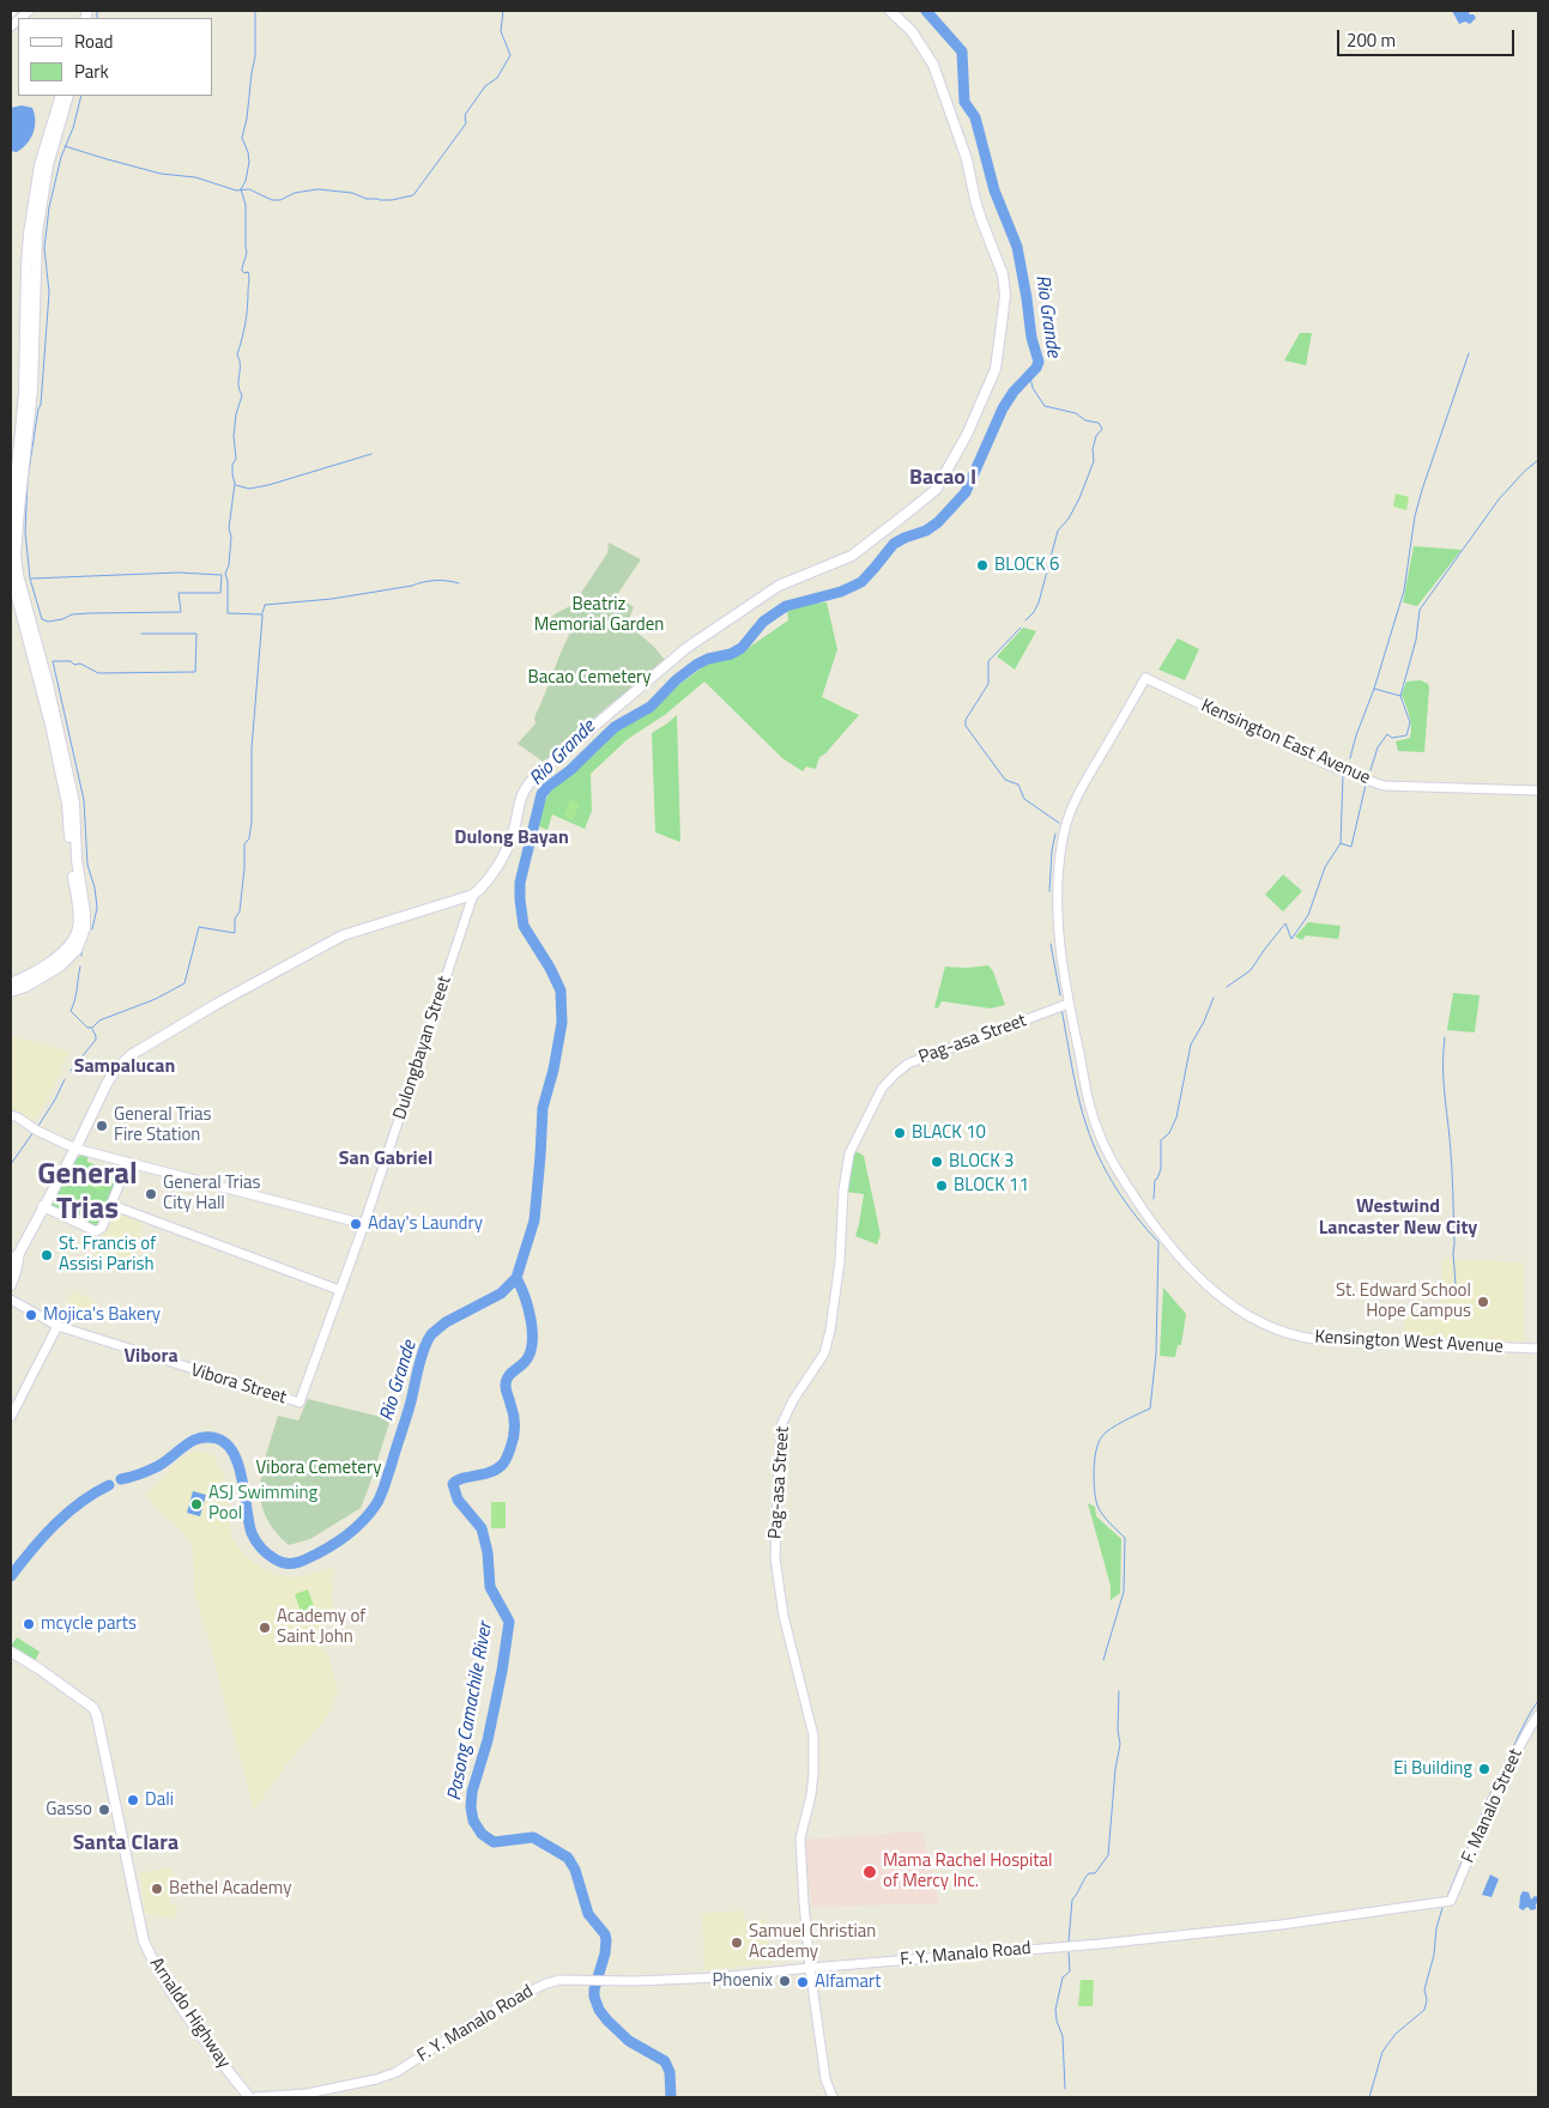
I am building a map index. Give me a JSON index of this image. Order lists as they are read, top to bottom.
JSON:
{
  "streets": {
    "main road": ["Arnaldo Highway"],
    "street": [
      "Kensington East Avenue",
      "Pag-asa Street",
      "Dulongbayan Street",
      "Kensington West Avenue",
      "Vibora Street",
      "F. Manalo Street",
      "F. Y. Manalo Road"
    ]
  },
  "crossings": [
    ["Kensington East Avenue", "Kensington West Avenue"],
    ["Pag-asa Street", "Kensington West Avenue"],
    ["Pag-asa Street", "F. Y. Manalo Road"],
    ["Dulongbayan Street", "Vibora Street"],
    ["F. Manalo Street", "F. Y. Manalo Road"]
  ],
  "districts": [
    "Bacao I",
    "Dulong Bayan",
    "Sampalucan",
    "San Gabriel",
    "General Trias",
    "Westwind Lancaster New City",
    "Vibora",
    "Santa Clara"
  ],
  "water": ["Rio Grande", "Pasong Camachile River"],
  "parks": ["Beatriz Memorial Garden", "Bacao Cemetery", "Vibora Cemetery"],
  "places": [
    "BLOCK 6",
    "General Trias Fire Station",
    "BLACK 10",
    "BLOCK 3",
    "BLOCK 11",
    "General Trias City Hall",
    "Aday's Laundry",
    "St. Francis of Assisi Parish",
    "St. Edward School Hope Campus",
    "Mojica's Bakery",
    "ASJ Swimming Pool",
    "mcycle parts",
    "Academy of Saint John",
    "Ei Building",
    "Dali",
    "Gasso",
    "Mama Rachel Hospital of Mercy Inc.",
    "Bethel Academy",
    "Samuel Christian Academy",
    "Phoenix",
    "Alfamart"
  ],
  "legend": ["Road", "Park"],
  "scale_bar": "200 m"
}
